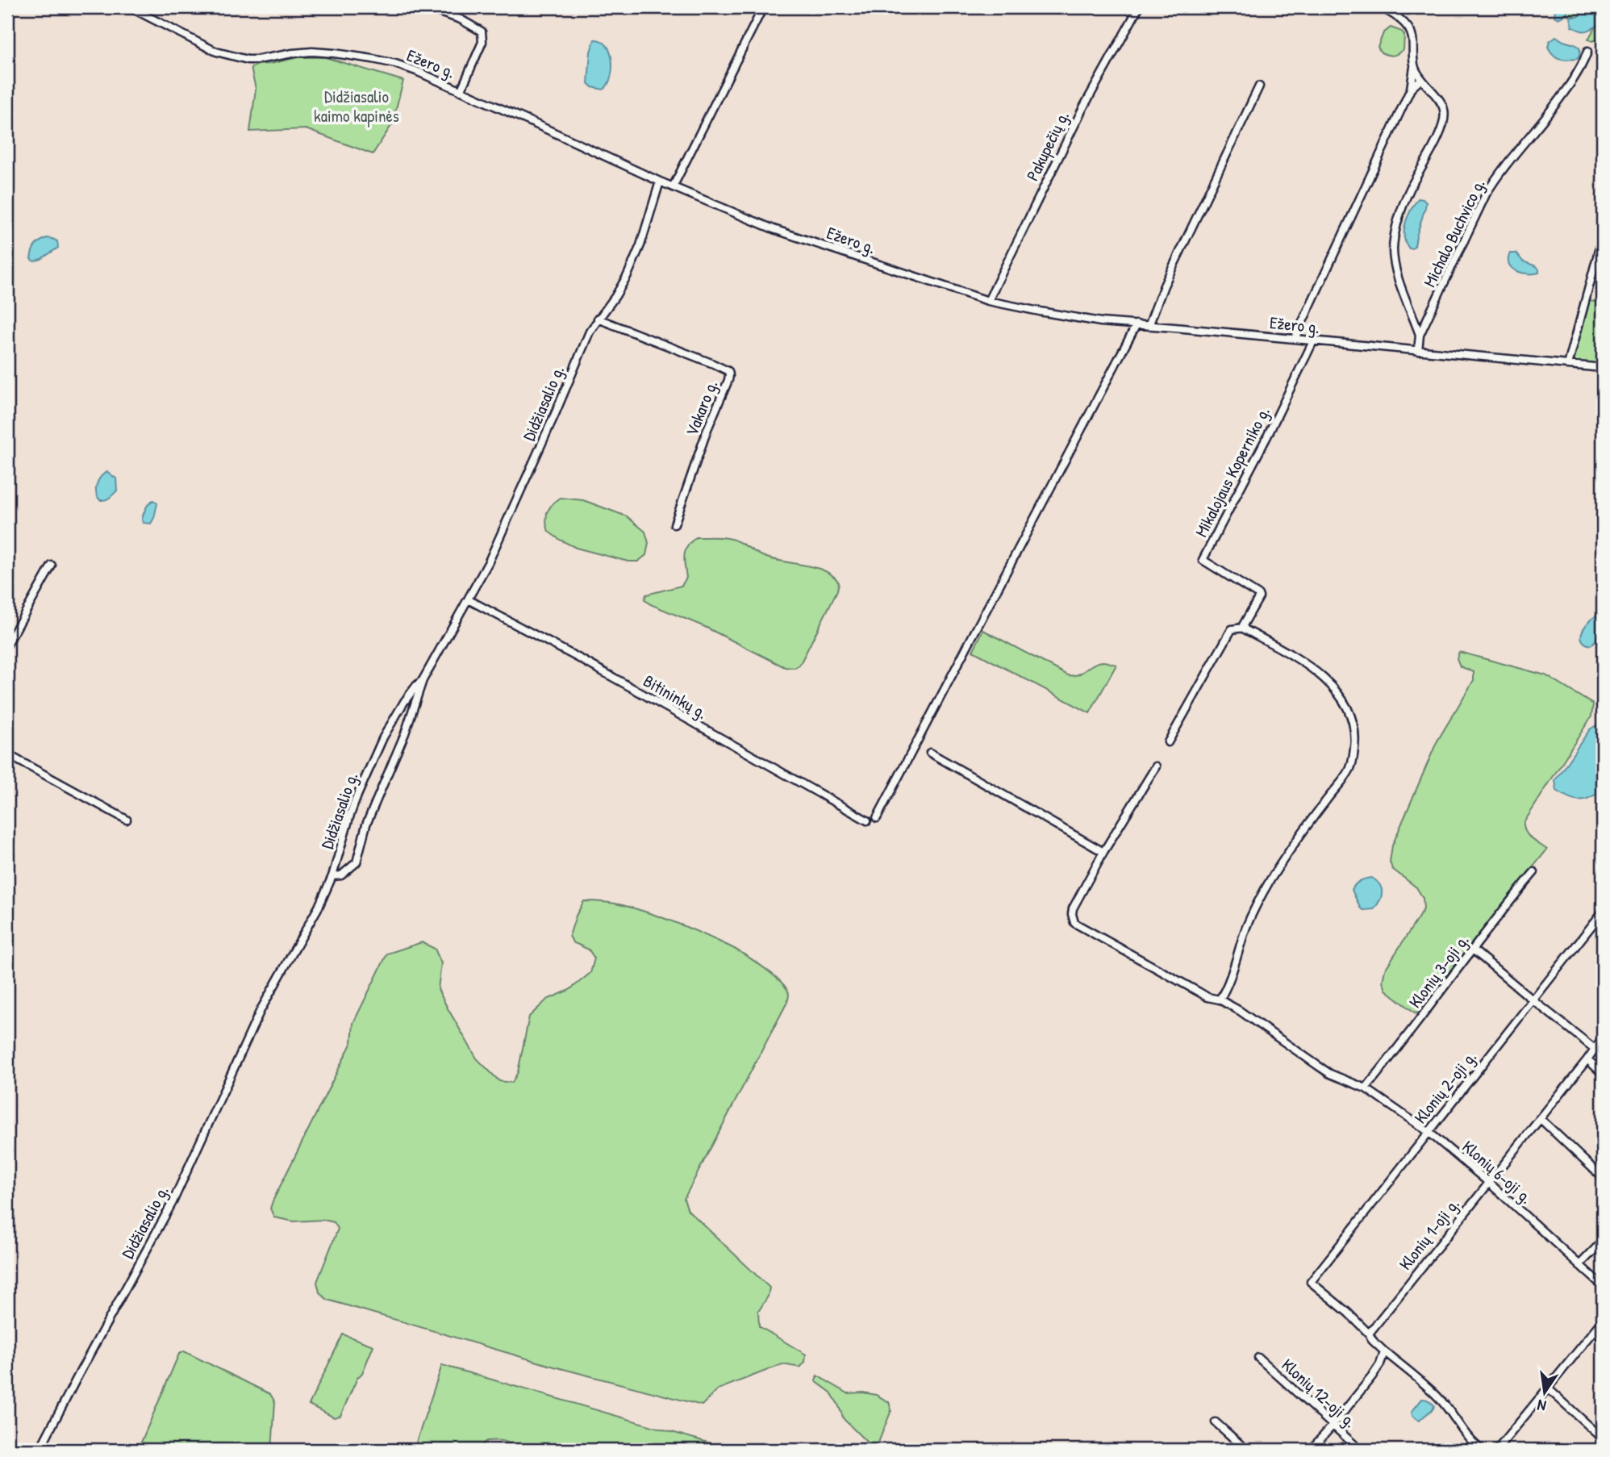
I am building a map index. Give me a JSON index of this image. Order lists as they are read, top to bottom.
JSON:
{
  "streets": {
    "street": [
      "Ežero g.",
      "Pakupečių g.",
      "Michalo Buchvico g.",
      "Didžiasalio g.",
      "Vakaro g.",
      "Mikalojaus Koperniko g.",
      "Bitininkų g.",
      "Klonių 3-oji g.",
      "Klonių 2-oji g.",
      "Klonių 6-oji g.",
      "Klonių 1-oji g.",
      "Klonių 12-oji g."
    ]
  },
  "crossings": [
    ["Ežero g.", "Pakupečių g."],
    ["Ežero g.", "Michalo Buchvico g."],
    ["Ežero g.", "Didžiasalio g."],
    ["Ežero g.", "Mikalojaus Koperniko g."],
    ["Didžiasalio g.", "Vakaro g."],
    ["Didžiasalio g.", "Bitininkų g."],
    ["Klonių 3-oji g.", "Klonių 6-oji g."],
    ["Klonių 2-oji g.", "Klonių 6-oji g."],
    ["Klonių 2-oji g.", "Klonių 1-oji g."],
    ["Klonių 6-oji g.", "Klonių 1-oji g."]
  ],
  "parks": ["Didžiasalio kaimo kapinės"],
  "north": "bottom"
}
